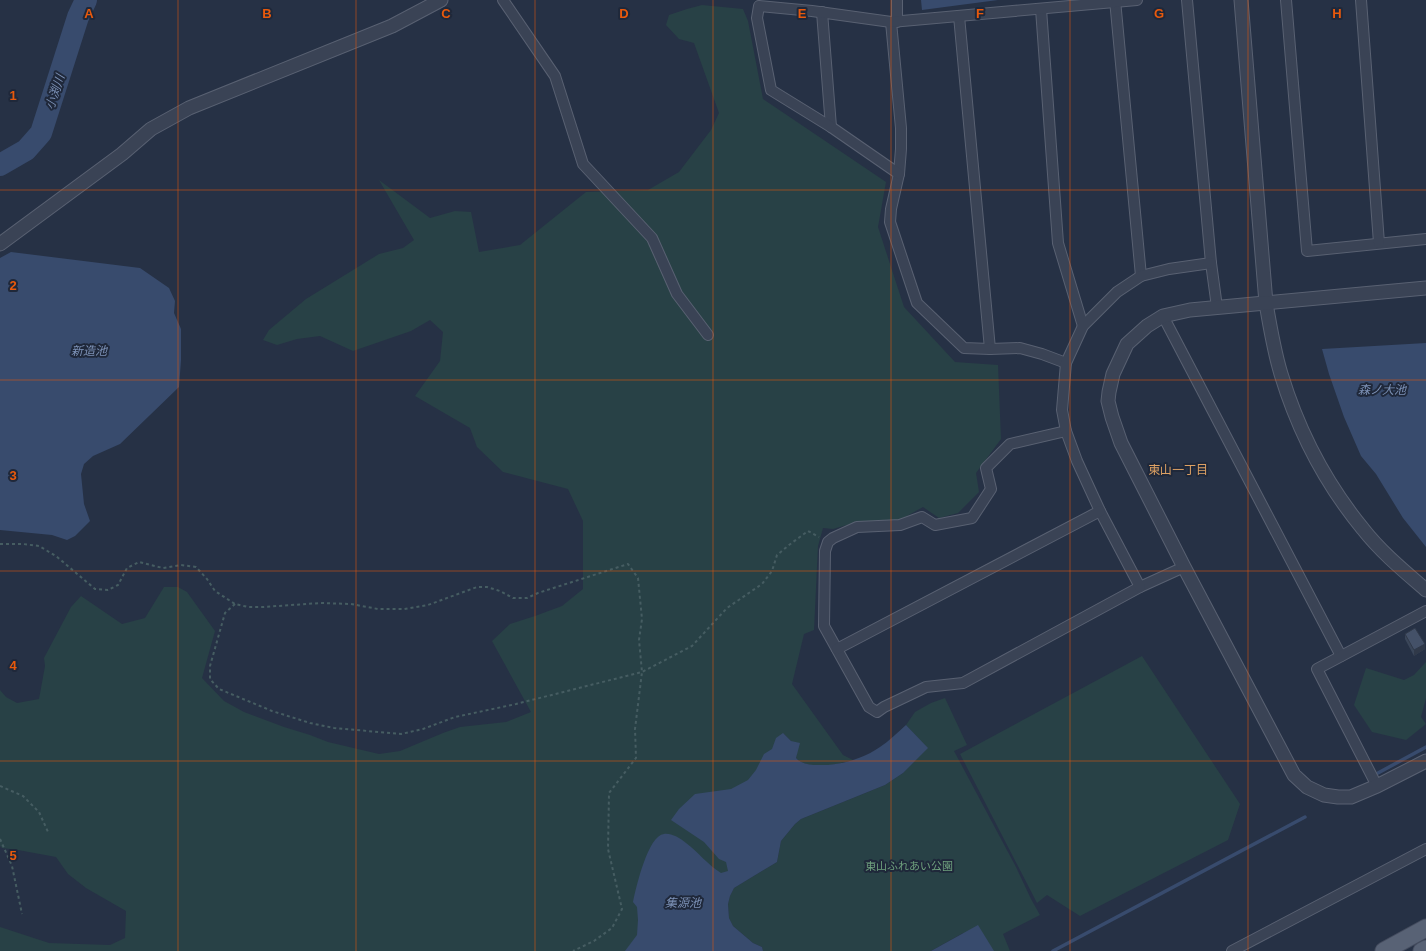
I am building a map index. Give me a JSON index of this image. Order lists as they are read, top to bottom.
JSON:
{
  "districts": ["東山一丁目"],
  "water": [
    "小渕川",
    "新造池",
    "森ノ大池",
    "集源池"
  ],
  "parks": ["東山ふれあい公園"],
  "grid": {
    "columns": [
      "A",
      "B",
      "C",
      "D",
      "E",
      "F",
      "G",
      "H"
    ],
    "rows": [
      "1",
      "2",
      "3",
      "4",
      "5"
    ]
  }
}
